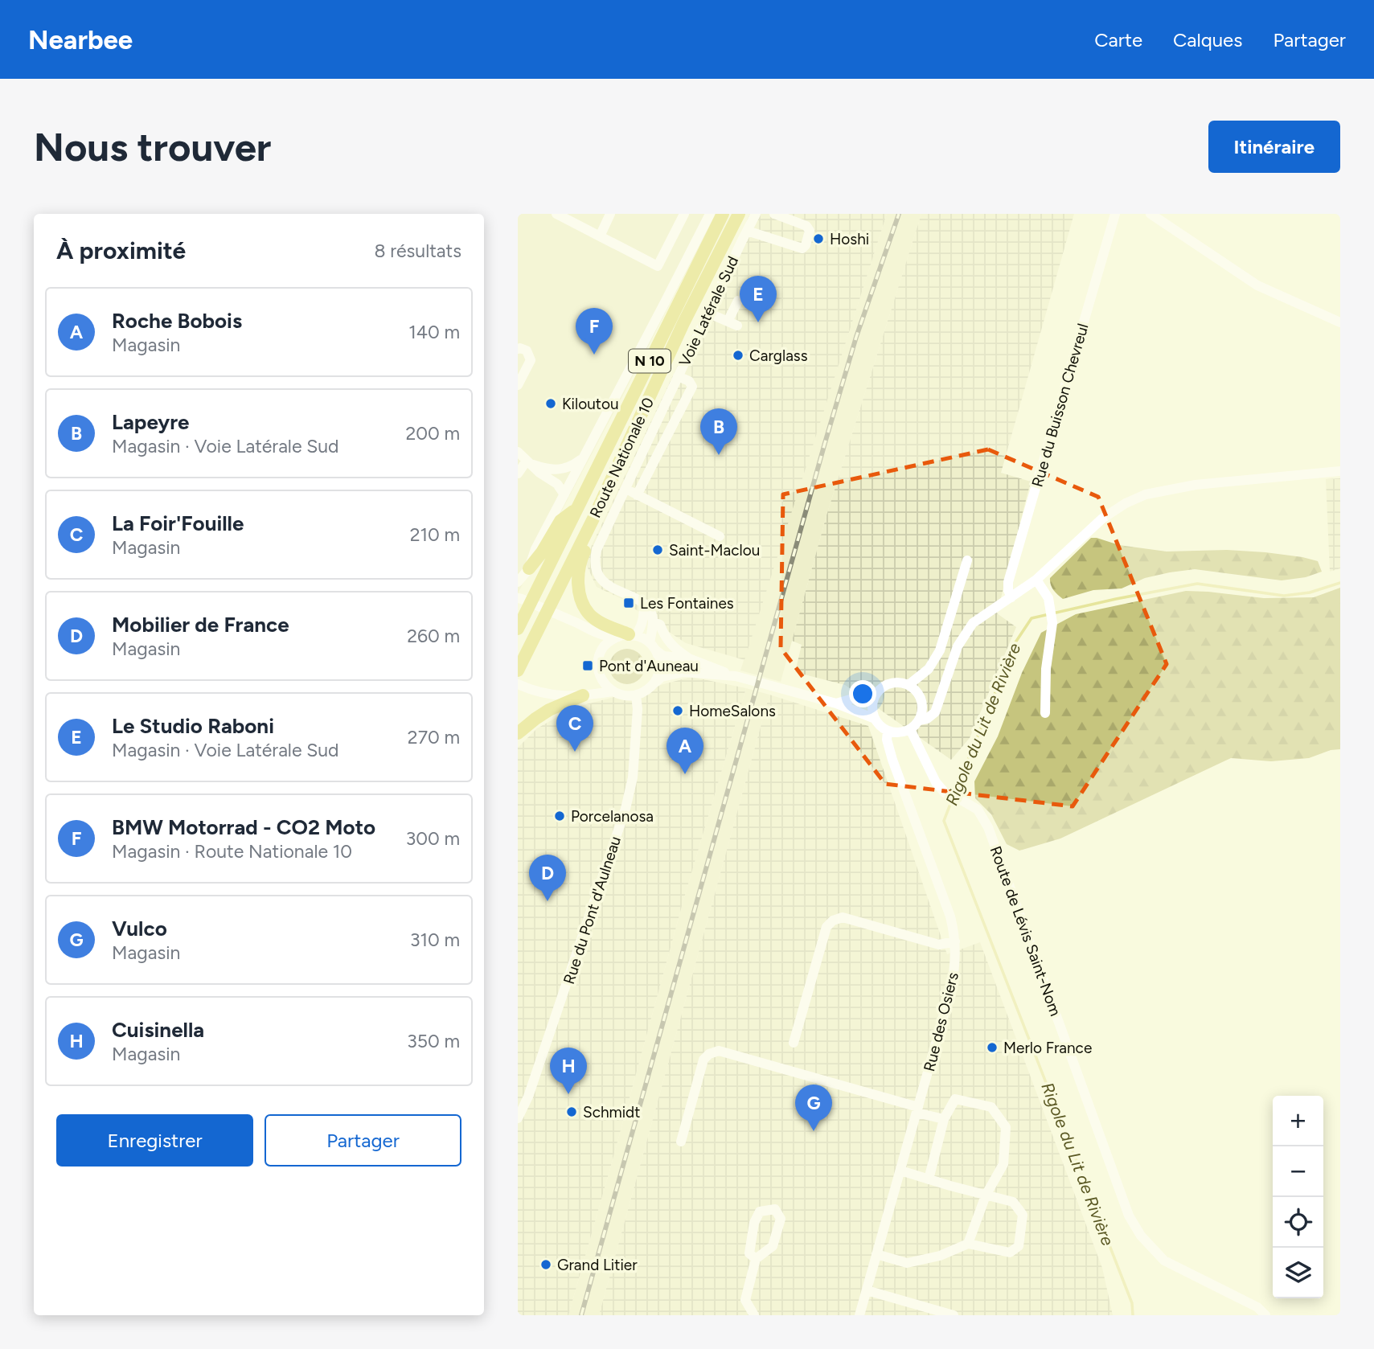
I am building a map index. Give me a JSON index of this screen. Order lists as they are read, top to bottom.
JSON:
{
  "streets": {
    "main road": ["N 10", "Route Nationale 10"],
    "street": [
      "Voie Latérale Sud",
      "Rue du Buisson Chevreul",
      "Rue du Pont d'Aulneau",
      "Route de Lévis Saint-Nom",
      "Rue des Osiers"
    ]
  },
  "crossings": [
    ["Route de Lévis Saint-Nom", "Rue des Osiers"]
  ],
  "water": ["Rigole du Lit de Rivière"],
  "places": {
    "other": [
      "Hoshi",
      "Carglass",
      "Kiloutou",
      "Saint-Maclou",
      "HomeSalons",
      "Porcelanosa",
      "Merlo France",
      "Schmidt",
      "Grand Litier"
    ],
    "transit": ["Les Fontaines", "Pont d'Auneau"]
  },
  "page": {
    "header": "Nearbee",
    "nav": ["Carte", "Calques", "Partager"],
    "buttons": [
      "Itinéraire",
      ["Enregistrer", "Partager"]
    ],
    "title": "Nous trouver",
    "heading": ["À proximité", "8 résultats"],
    "pins": [
      "E",
      "F",
      "B",
      "C",
      "A",
      "D",
      "H",
      "G"
    ],
    "list": [
      {
        "mark": "A",
        "name": "Roche Bobois",
        "note": "Magasin",
        "value": "140 m"
      },
      {
        "mark": "B",
        "name": "Lapeyre",
        "note": "Magasin · Voie Latérale Sud",
        "value": "200 m"
      },
      {
        "mark": "C",
        "name": "La Foir'Fouille",
        "note": "Magasin",
        "value": "210 m"
      },
      {
        "mark": "D",
        "name": "Mobilier de France",
        "note": "Magasin",
        "value": "260 m"
      },
      {
        "mark": "E",
        "name": "Le Studio Raboni",
        "note": "Magasin · Voie Latérale Sud",
        "value": "270 m"
      },
      {
        "mark": "F",
        "name": "BMW Motorrad - CO2 Moto",
        "note": "Magasin · Route Nationale 10",
        "value": "300 m"
      },
      {
        "mark": "G",
        "name": "Vulco",
        "note": "Magasin",
        "value": "310 m"
      },
      {
        "mark": "H",
        "name": "Cuisinella",
        "note": "Magasin",
        "value": "350 m"
      }
    ],
    "map_buttons": ["+", "−"]
  }
}
